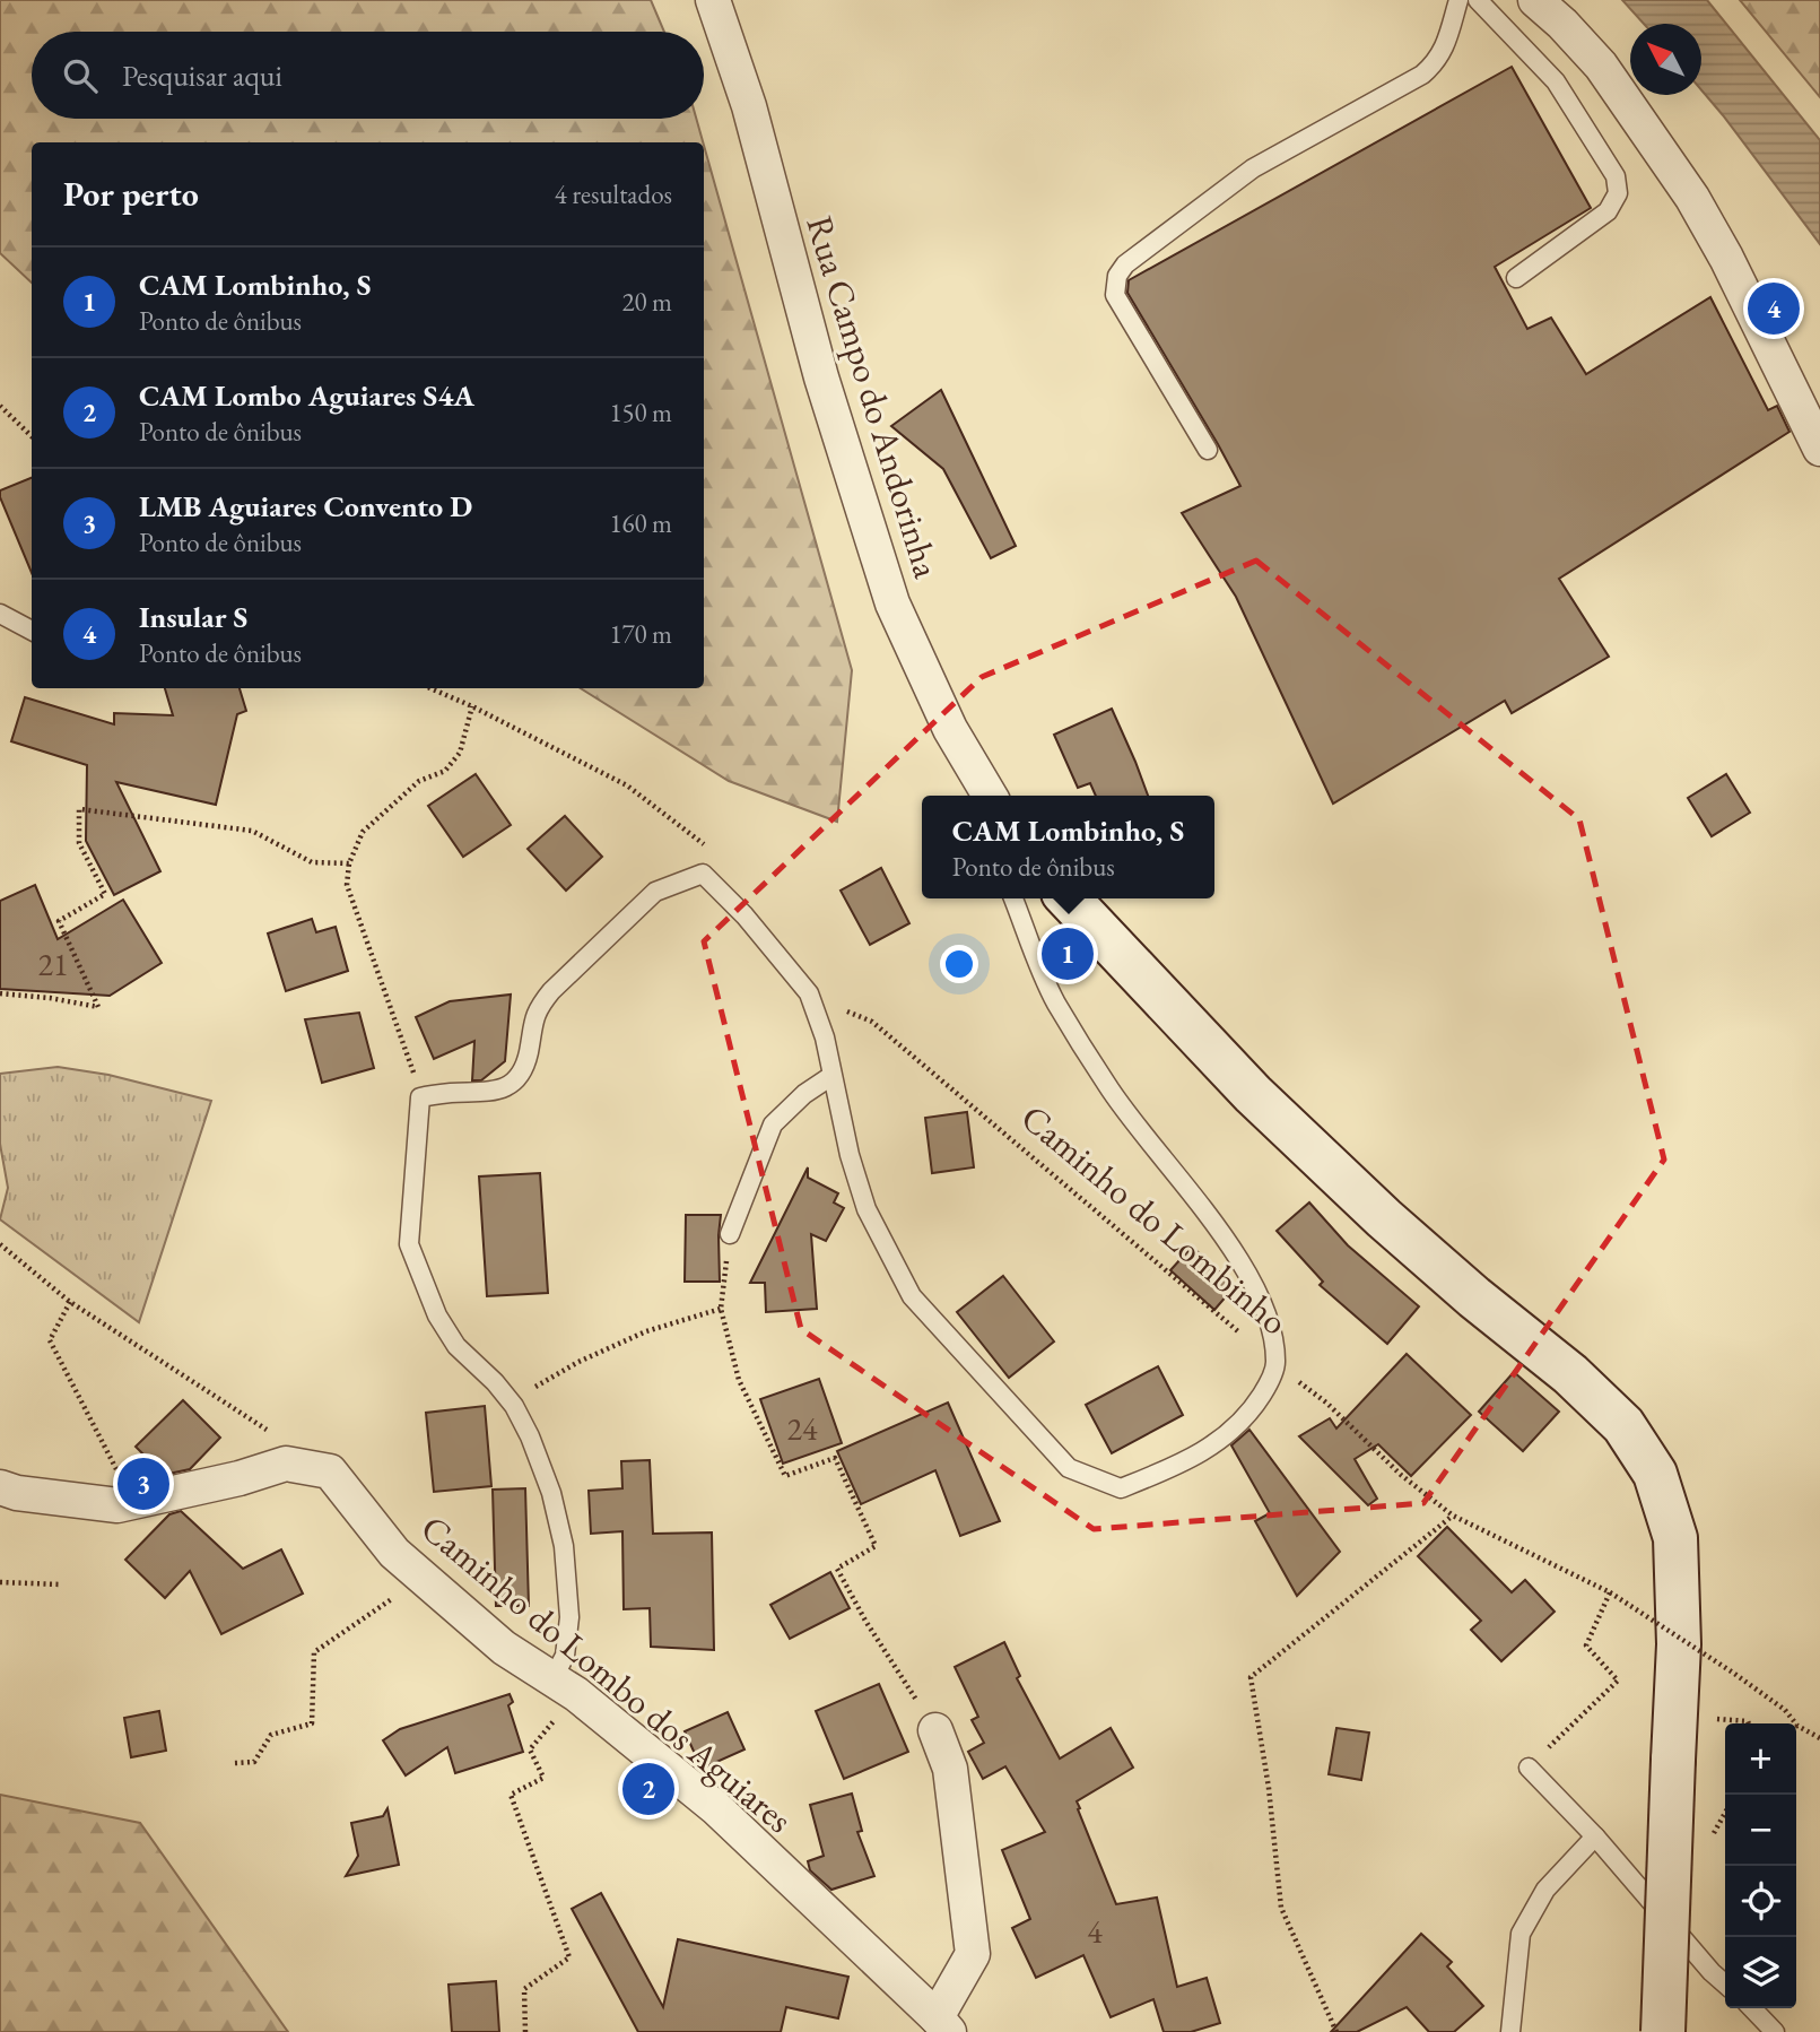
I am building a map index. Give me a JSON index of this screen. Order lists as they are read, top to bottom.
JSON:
{
  "streets": {
    "street": ["Rua Campo do Andorinha", "Caminho do Lombo dos Aguiares"],
    "path": ["Caminho do Lombinho"]
  },
  "house_numbers": ["21", "24", "4"],
  "north": "top left",
  "page": {
    "search": "Pesquisar aqui",
    "heading": ["Por perto", "4 resultados"],
    "list": [
      {
        "mark": "1",
        "name": "CAM Lombinho, S",
        "note": "Ponto de ônibus",
        "value": "20 m"
      },
      {
        "mark": "2",
        "name": "CAM Lombo Aguiares S4A",
        "note": "Ponto de ônibus",
        "value": "150 m"
      },
      {
        "mark": "3",
        "name": "LMB Aguiares Convento D",
        "note": "Ponto de ônibus",
        "value": "160 m"
      },
      {
        "mark": "4",
        "name": "Insular S",
        "note": "Ponto de ônibus",
        "value": "170 m"
      }
    ],
    "pins": [
      "4",
      "1",
      "3",
      "2"
    ],
    "popup": ["CAM Lombinho, S", "Ponto de ônibus"],
    "map_buttons": ["+", "−"]
  }
}
